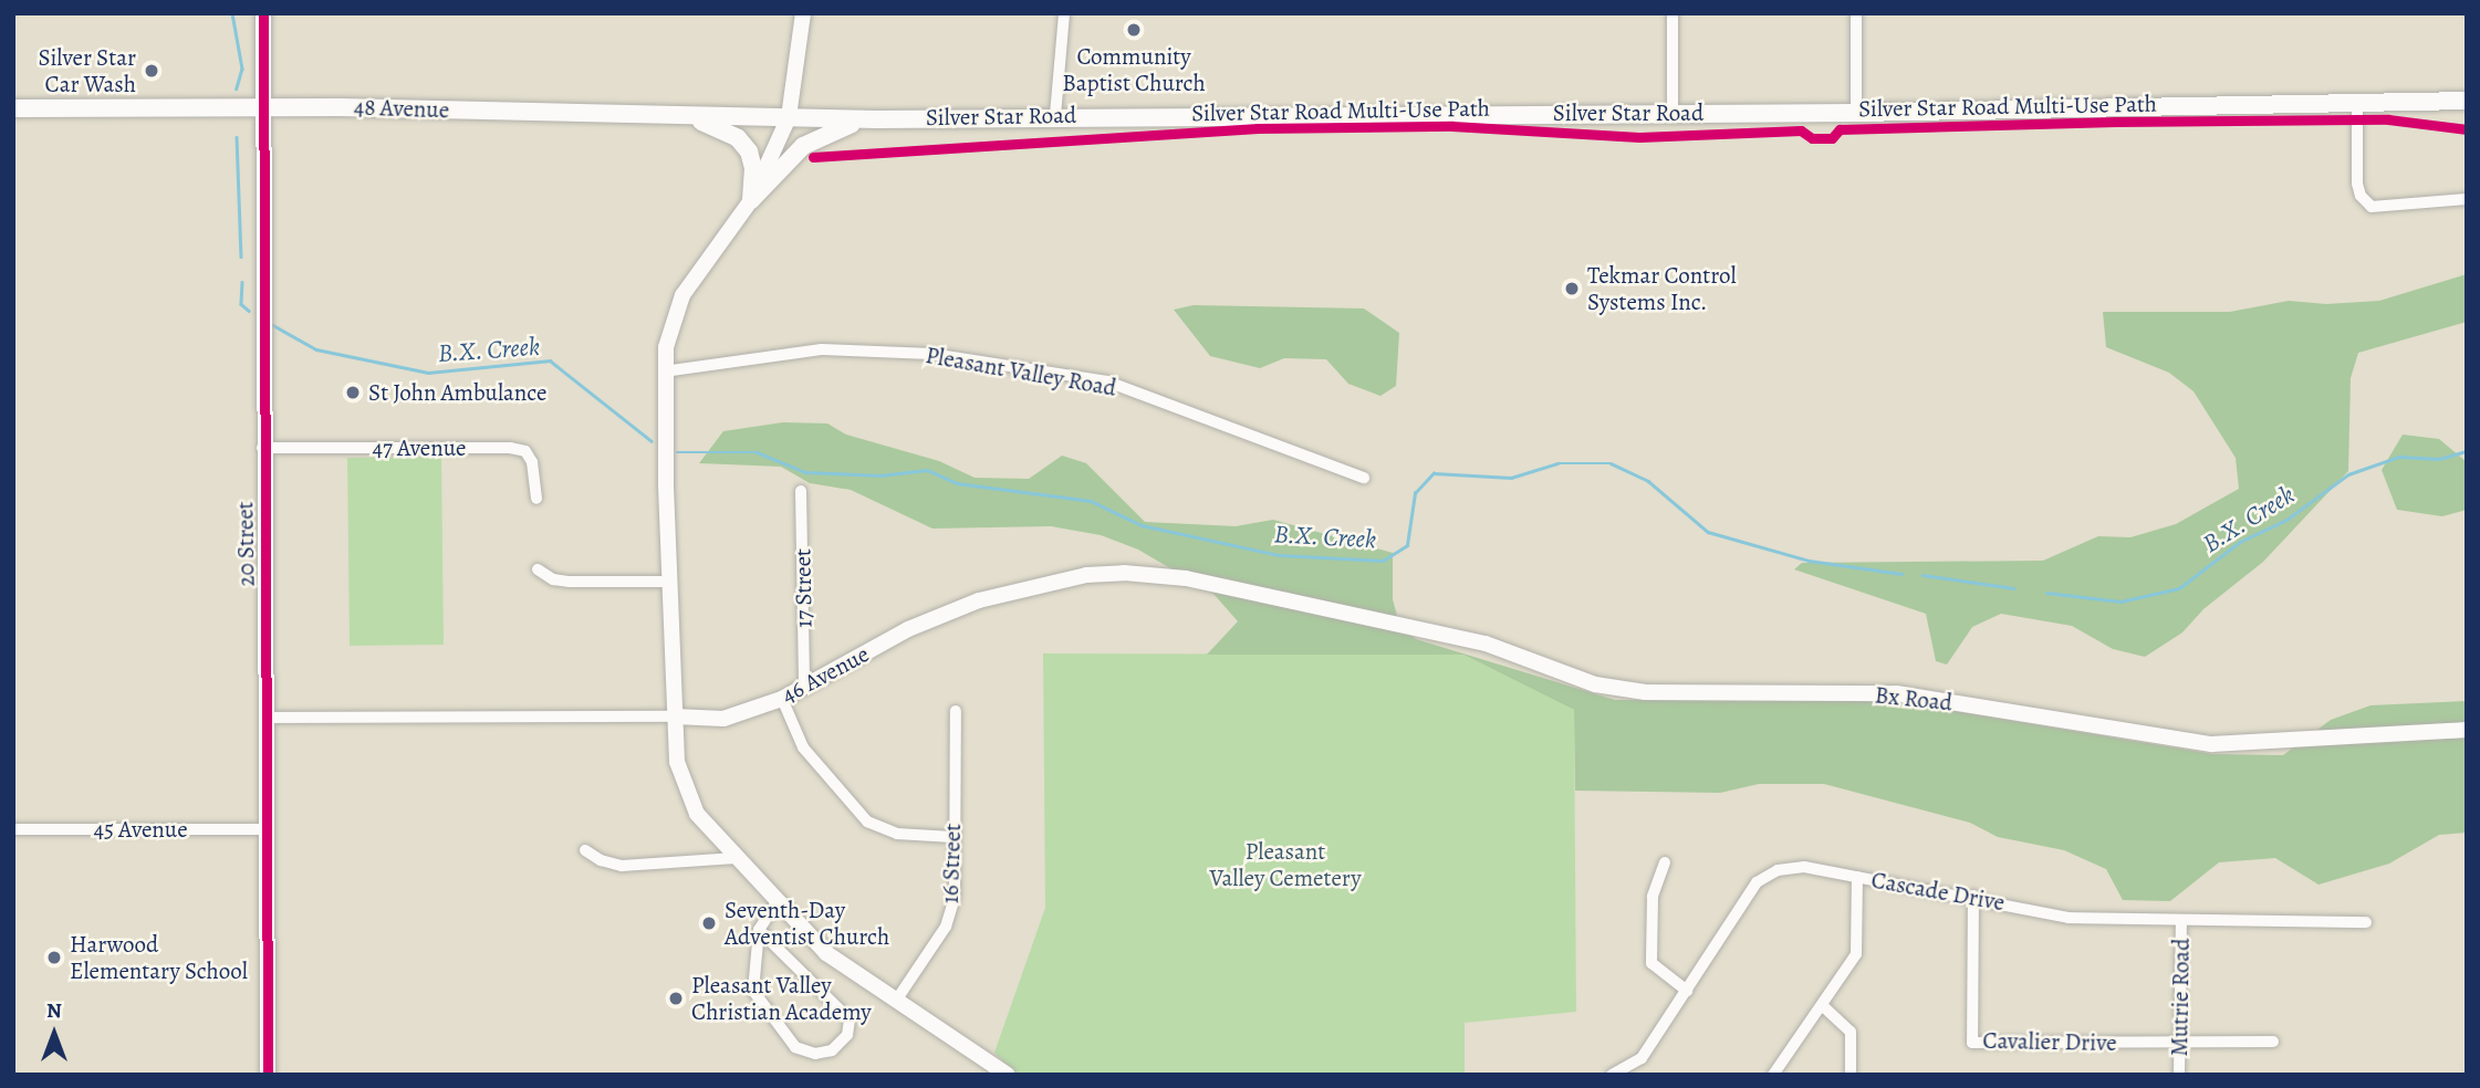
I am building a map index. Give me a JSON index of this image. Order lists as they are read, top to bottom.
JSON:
{
  "streets": {
    "main road": ["48 Avenue", "Silver Star Road"],
    "street": [
      "Pleasant Valley Road",
      "47 Avenue",
      "20 Street",
      "17 Street",
      "46 Avenue",
      "Bx Road",
      "45 Avenue",
      "16 Street",
      "Cascade Drive",
      "Mutrie Road",
      "Cavalier Drive"
    ],
    "cycle path": ["Silver Star Road Multi-Use Path"]
  },
  "crossings": [
    ["48 Avenue", "Silver Star Road"],
    ["48 Avenue", "20 Street"],
    ["47 Avenue", "20 Street"],
    ["20 Street", "46 Avenue"],
    ["20 Street", "45 Avenue"],
    ["17 Street", "46 Avenue"],
    ["46 Avenue", "Bx Road"],
    ["Cascade Drive", "Mutrie Road"],
    ["Cascade Drive", "Cavalier Drive"],
    ["Mutrie Road", "Cavalier Drive"]
  ],
  "water": ["B.X. Creek"],
  "parks": ["Pleasant Valley Cemetery"],
  "places": [
    "Community Baptist Church",
    "Silver Star Car Wash",
    "Tekmar Control Systems Inc.",
    "St John Ambulance",
    "Seventh-Day Adventist Church",
    "Harwood Elementary School",
    "Pleasant Valley Christian Academy"
  ],
  "north": "top"
}
